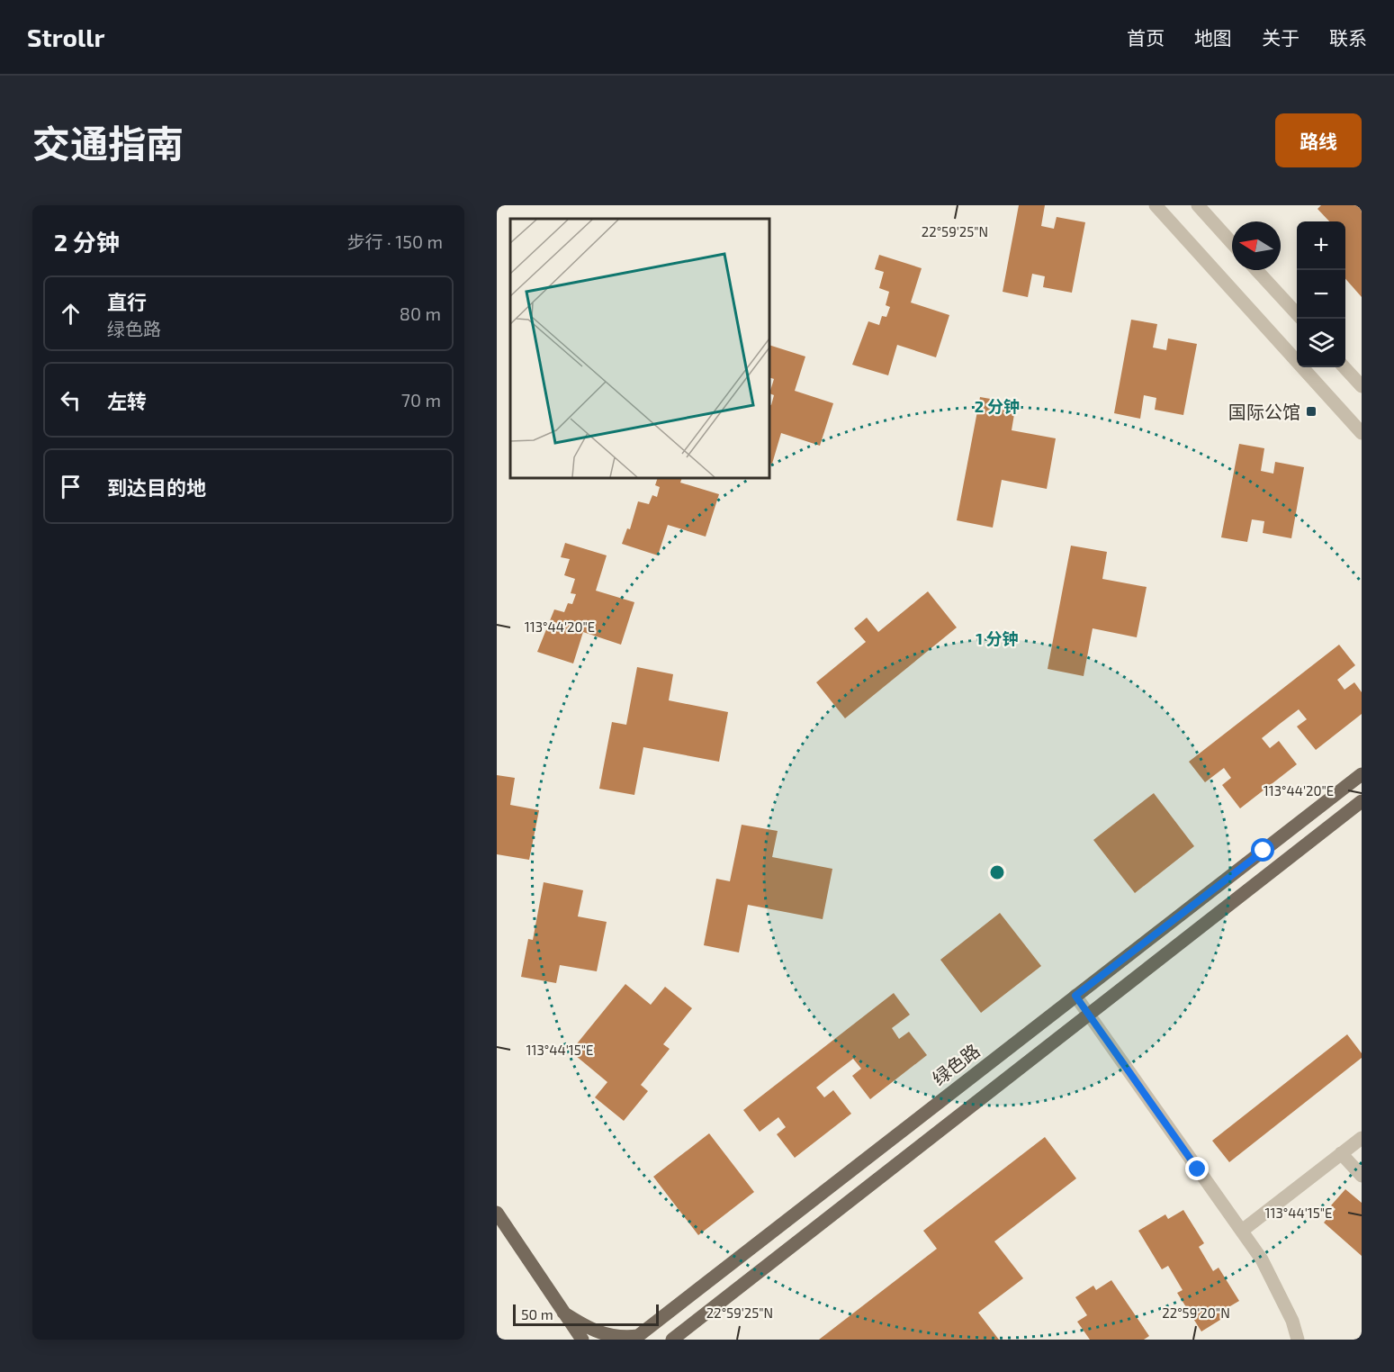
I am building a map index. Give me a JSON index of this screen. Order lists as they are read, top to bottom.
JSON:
{
  "streets": {
    "main road": ["绿色路"]
  },
  "places": {
    "transit": ["国际公馆"]
  },
  "scale_bar": "50 m",
  "north": "left",
  "page": {
    "header": "Strollr",
    "nav": [
      "首页",
      "地图",
      "关于",
      "联系"
    ],
    "title": "交通指南",
    "buttons": "路线",
    "heading": ["2 分钟", "步行 · 150 m"],
    "map_buttons": ["+", "−"],
    "list": [
      ["直行", "绿色路", "80 m"],
      ["左转", "70 m"],
      "到达目的地"
    ],
    "scale": "50 m"
  },
  "coordinates": [
    "22°59'25\"N",
    "113°44'20\"E",
    "113°44'15\"E",
    "22°59'20\"N"
  ],
  "rings": ["2 分钟", "1 分钟"]
}
